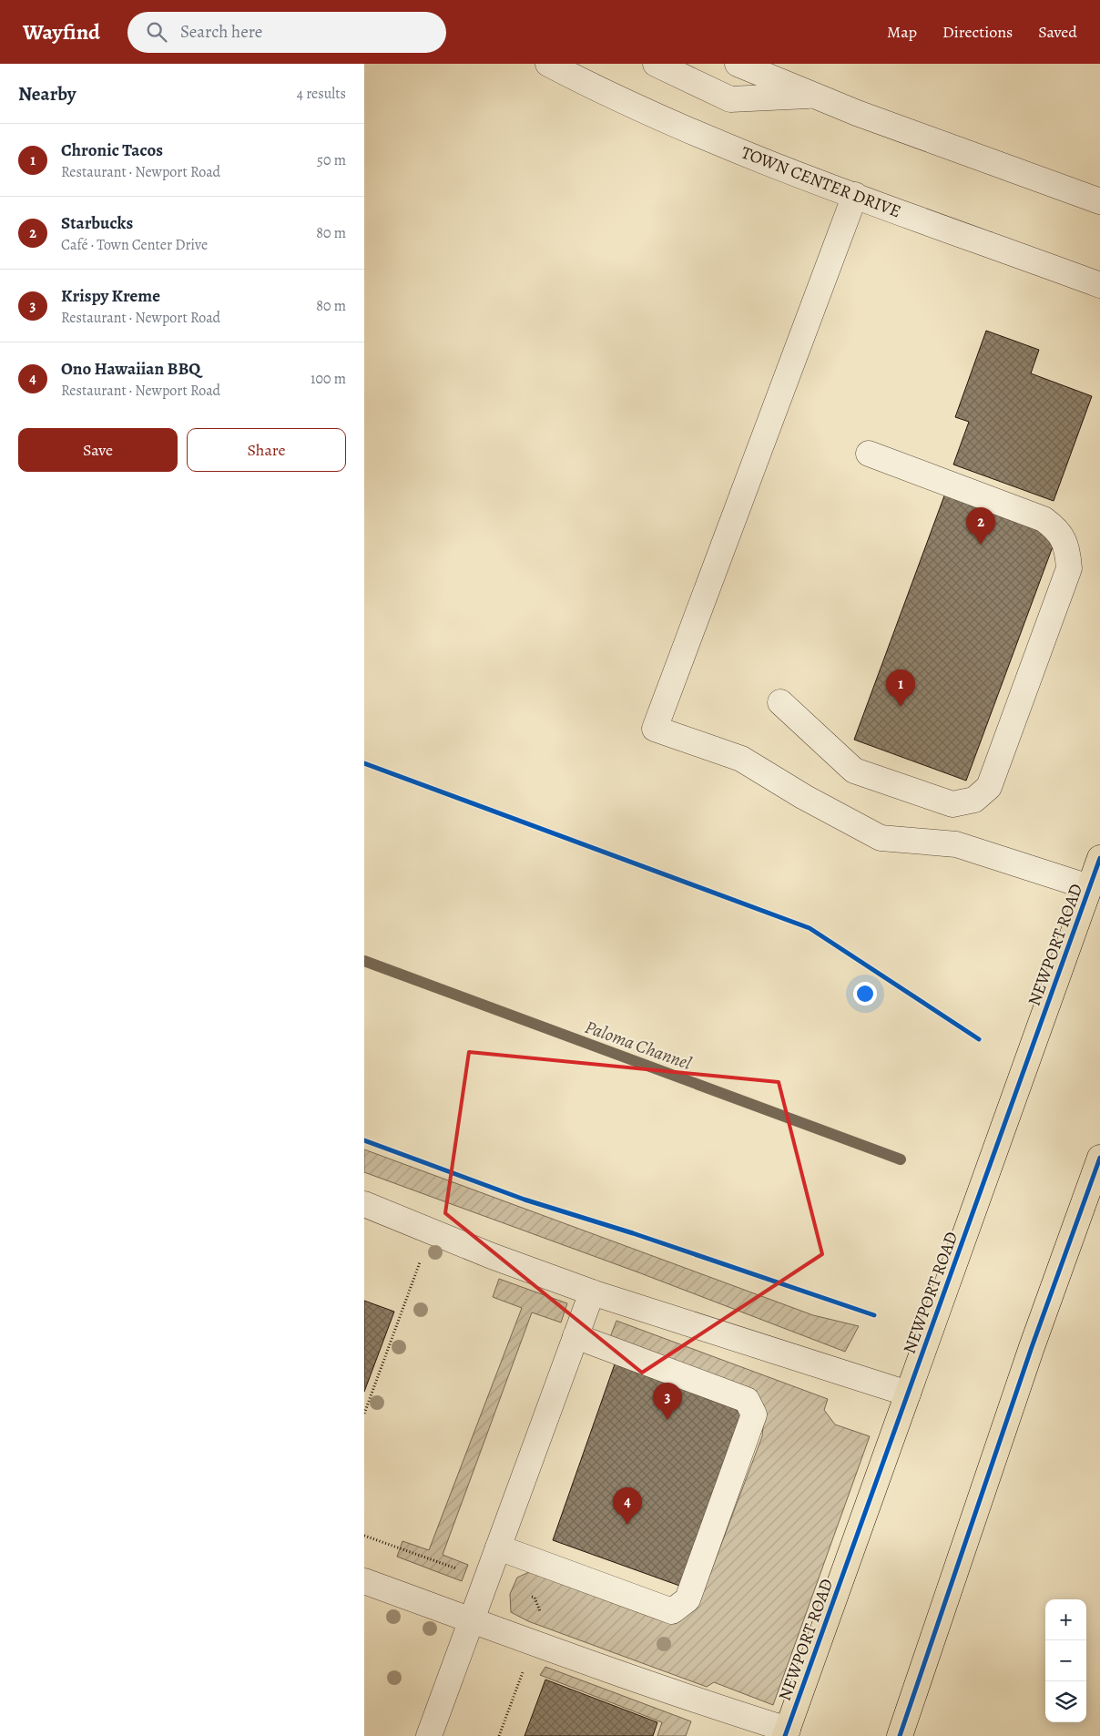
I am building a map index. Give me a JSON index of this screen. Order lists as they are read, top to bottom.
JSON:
{
  "streets": {
    "main road": ["NEWPORT ROAD"],
    "street": ["TOWN CENTER DRIVE"]
  },
  "water": ["Paloma Channel"],
  "page": {
    "header": "Wayfind",
    "search": "Search here",
    "nav": ["Map", "Directions", "Saved"],
    "heading": ["Nearby", "4 results"],
    "list": [
      {
        "mark": "1",
        "name": "Chronic Tacos",
        "note": "Restaurant · Newport Road",
        "value": "50 m"
      },
      {
        "mark": "2",
        "name": "Starbucks",
        "note": "Café · Town Center Drive",
        "value": "80 m"
      },
      {
        "mark": "3",
        "name": "Krispy Kreme",
        "note": "Restaurant · Newport Road",
        "value": "80 m"
      },
      {
        "mark": "4",
        "name": "Ono Hawaiian BBQ",
        "note": "Restaurant · Newport Road",
        "value": "100 m"
      }
    ],
    "buttons": ["Save", "Share"],
    "pins": [
      "2",
      "1",
      "3",
      "4"
    ],
    "map_buttons": ["+", "−"]
  }
}
